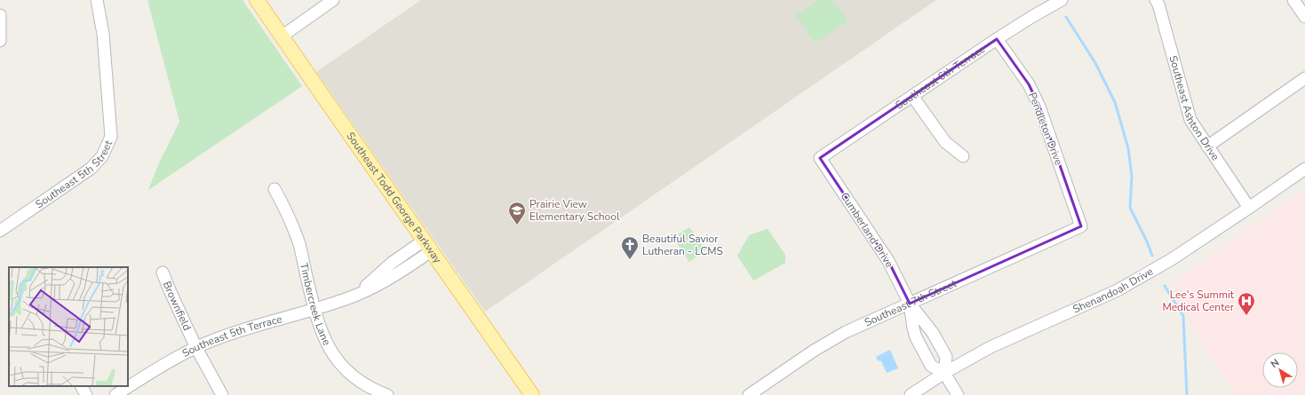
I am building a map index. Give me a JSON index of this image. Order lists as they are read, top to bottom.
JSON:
{
  "streets": {
    "main road": ["Southeast Todd George Parkway"],
    "street": [
      "Southeast 6th Terrace",
      "Southeast Ashton Drive",
      "Pendleton Drive",
      "Southeast 5th Street",
      "Cumberland Drive",
      "Shenandoah Drive",
      "Southeast 7th Street",
      "Timbercreek Lane",
      "Brownfield",
      "Southeast 5th Terrace"
    ]
  },
  "crossings": [
    ["Southeast 6th Terrace", "Pendleton Drive"],
    ["Southeast 6th Terrace", "Cumberland Drive"],
    ["Southeast Ashton Drive", "Shenandoah Drive"],
    ["Pendleton Drive", "Southeast 7th Street"],
    ["Southeast Todd George Parkway", "Southeast 5th Terrace"],
    ["Cumberland Drive", "Shenandoah Drive"],
    ["Cumberland Drive", "Southeast 7th Street"],
    ["Timbercreek Lane", "Southeast 5th Terrace"],
    ["Brownfield", "Southeast 5th Terrace"]
  ],
  "places": {
    "school or university": ["Prairie View Elementary School"],
    "church": ["Beautiful Savior Lutheran - LCMS"],
    "hospital": ["Lee's Summit Medical Center"]
  },
  "north": "top left"
}
